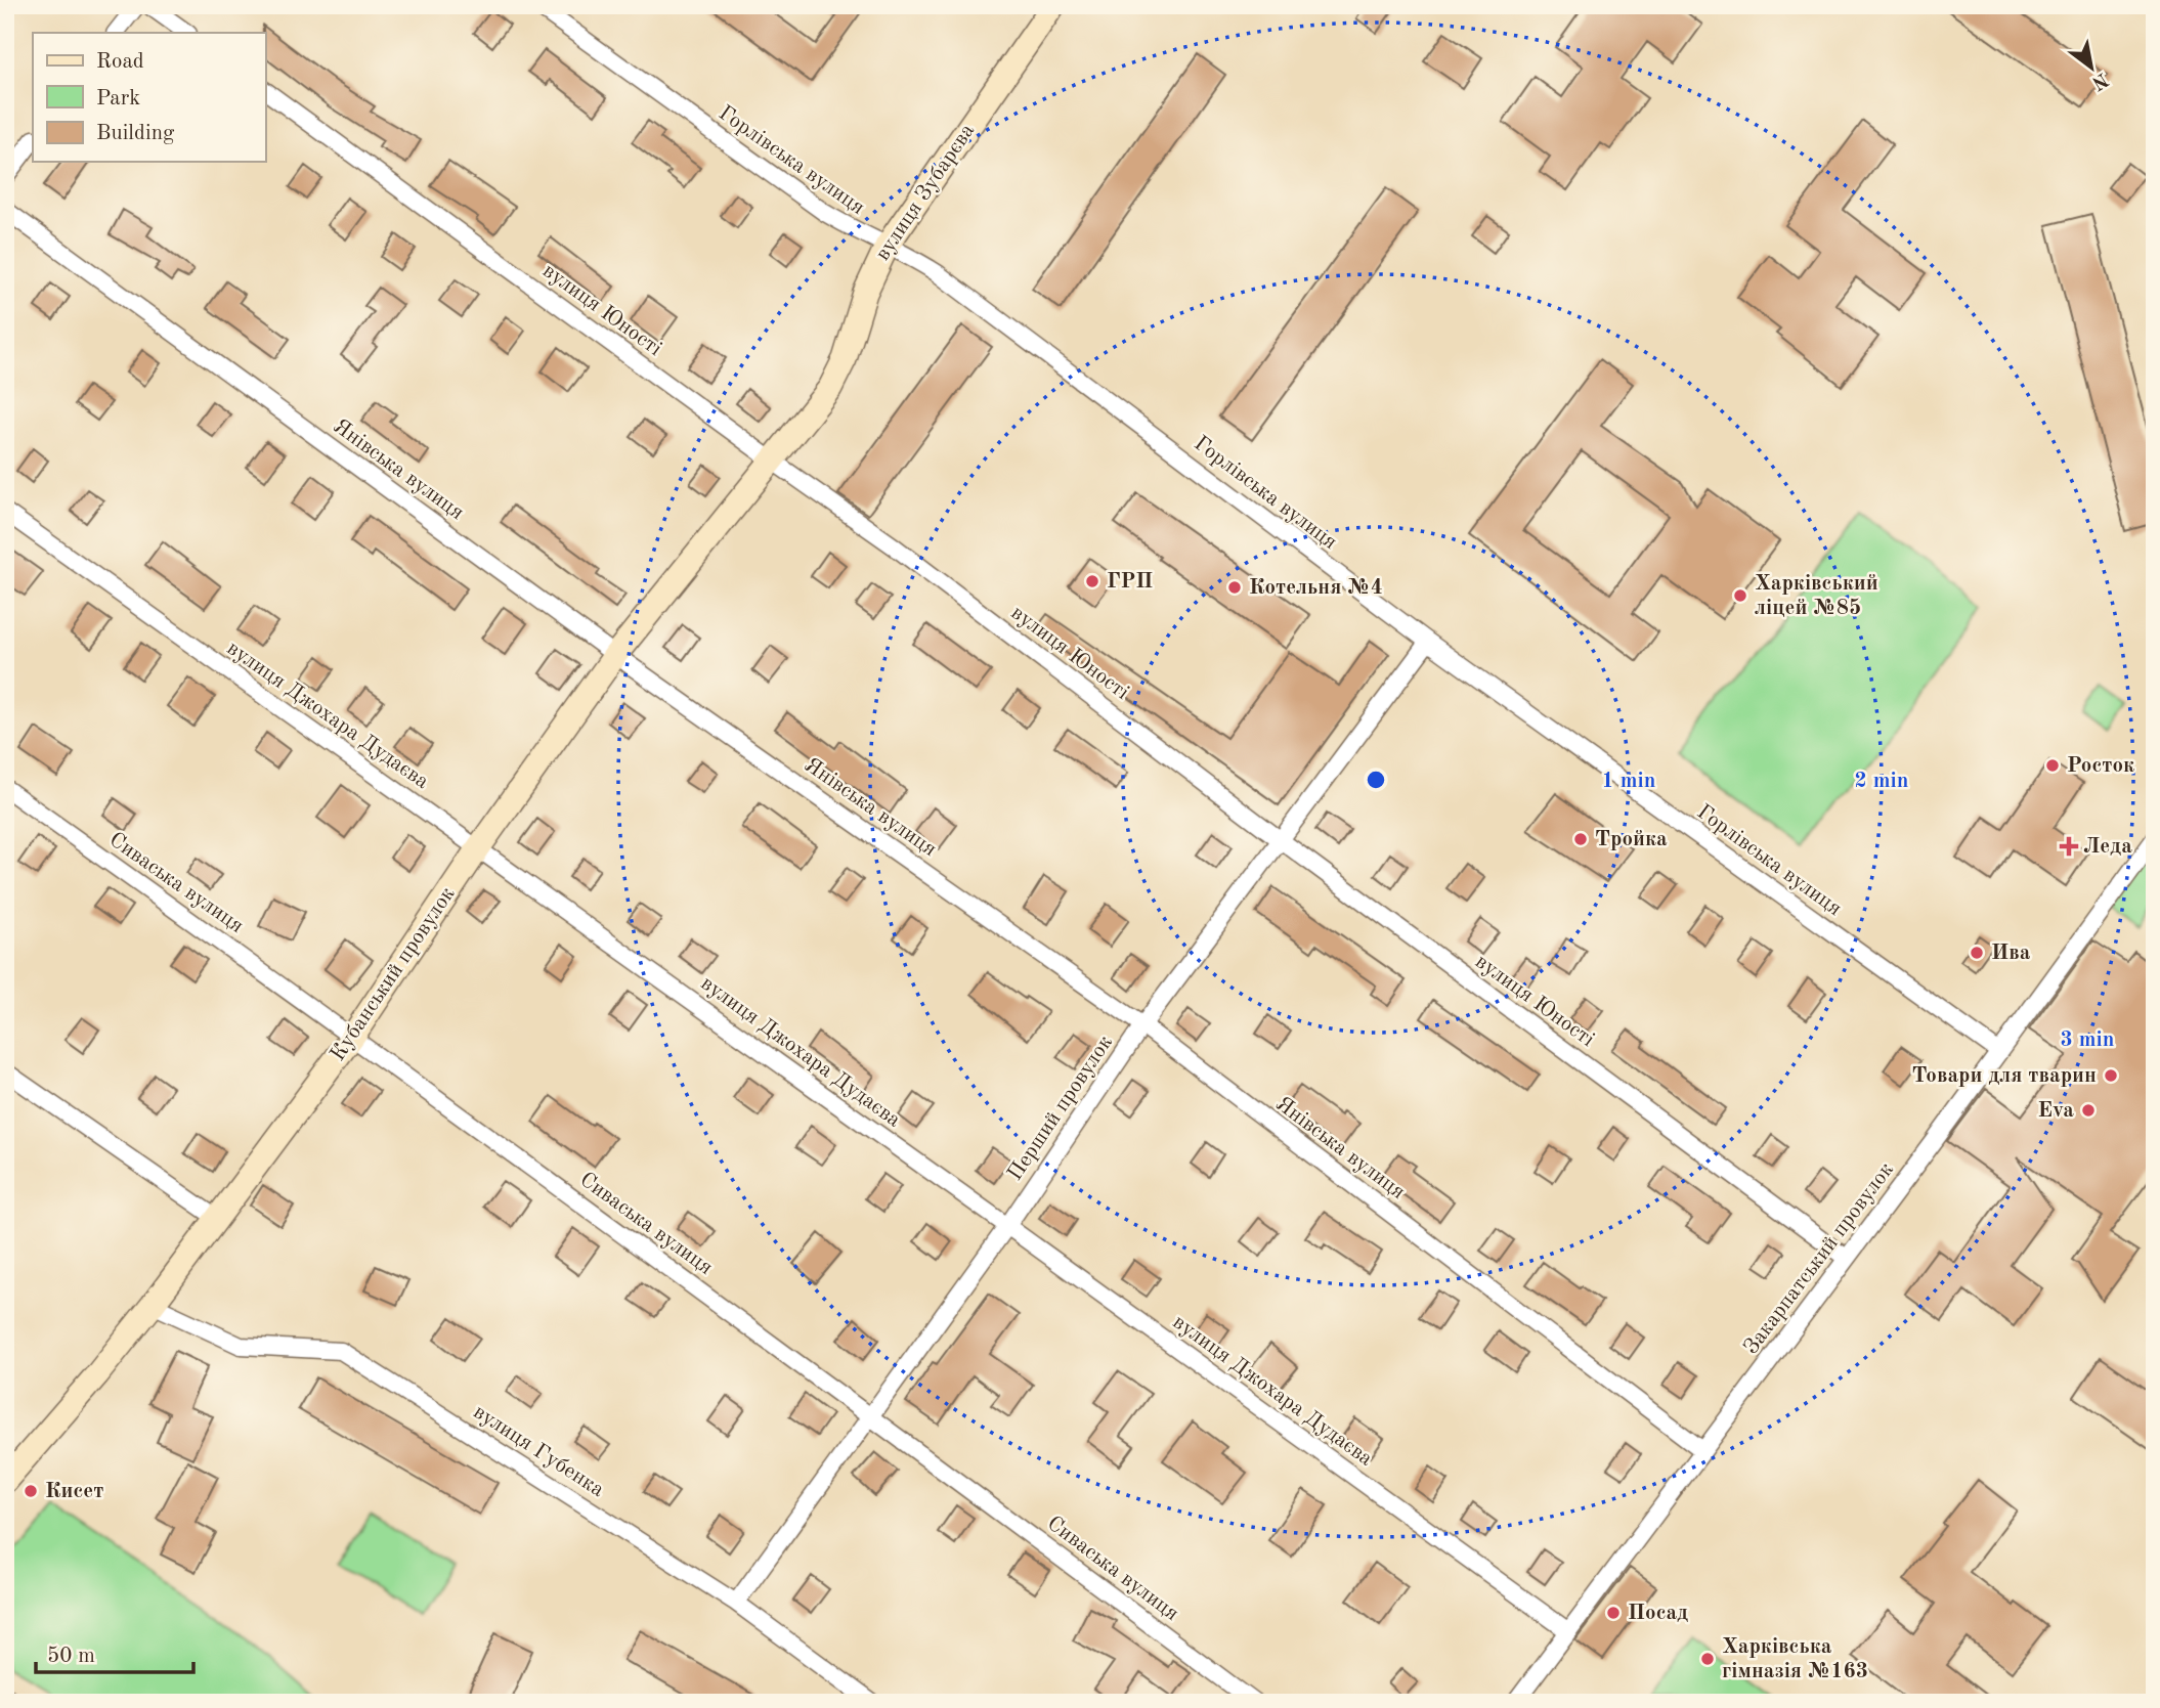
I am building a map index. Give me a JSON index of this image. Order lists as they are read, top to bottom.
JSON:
{
  "streets": {
    "street": [
      "Горлівська вулиця",
      "вулиця Зубарєва",
      "вулиця Юності",
      "Янівська вулиця",
      "вулиця Джохара Дудаєва",
      "Сиваська вулиця",
      "Кубанський провулок",
      "Перший провулок",
      "Закарпатський провулок",
      "вулиця Губенка"
    ]
  },
  "crossings": [
    ["Горлівська вулиця", "вулиця Зубарєва"],
    ["Горлівська вулиця", "Перший провулок"],
    ["Горлівська вулиця", "Закарпатський провулок"],
    ["вулиця Зубарєва", "вулиця Юності"],
    ["вулиця Зубарєва", "Кубанський провулок"],
    ["вулиця Юності", "Кубанський провулок"],
    ["вулиця Юності", "Перший провулок"],
    ["вулиця Юності", "Закарпатський провулок"],
    ["Янівська вулиця", "Кубанський провулок"],
    ["Янівська вулиця", "Перший провулок"],
    ["Янівська вулиця", "Закарпатський провулок"],
    ["вулиця Джохара Дудаєва", "Кубанський провулок"],
    ["вулиця Джохара Дудаєва", "Перший провулок"],
    ["вулиця Джохара Дудаєва", "Закарпатський провулок"],
    ["Сиваська вулиця", "Кубанський провулок"],
    ["Сиваська вулиця", "Перший провулок"],
    ["Кубанський провулок", "вулиця Губенка"],
    ["Перший провулок", "вулиця Губенка"]
  ],
  "places": {
    "other": [
      "ГРП",
      "Котельня №4",
      "Харківський ліцей №85",
      "Росток",
      "Тройка",
      "Ива",
      "Товари для тварин",
      "Eva",
      "Кисет",
      "Посад",
      "Харківська гімназія №163"
    ],
    "health": ["Леда"]
  },
  "legend": ["Road", "Park", "Building"],
  "scale_bar": "50 m",
  "north": "bottom right",
  "rings": ["1 min", "2 min", "3 min"]
}
